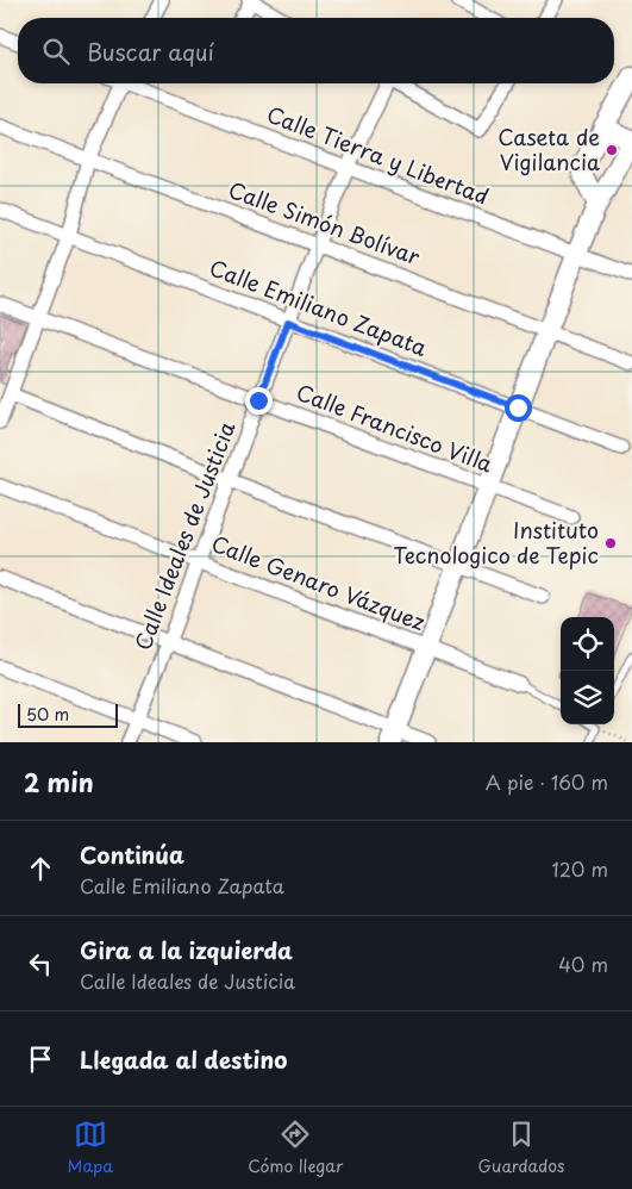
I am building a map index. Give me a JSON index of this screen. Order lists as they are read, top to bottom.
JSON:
{
  "streets": {
    "street": [
      "Calle Tierra y Libertad",
      "Calle Simón Bolívar",
      "Calle Emiliano Zapata",
      "Calle Francisco Villa",
      "Calle Ideales de Justicia",
      "Calle Genaro Vázquez"
    ]
  },
  "crossings": [
    ["Calle Tierra y Libertad", "Calle Ideales de Justicia"],
    ["Calle Simón Bolívar", "Calle Ideales de Justicia"],
    ["Calle Emiliano Zapata", "Calle Ideales de Justicia"],
    ["Calle Francisco Villa", "Calle Ideales de Justicia"],
    ["Calle Ideales de Justicia", "Calle Genaro Vázquez"]
  ],
  "places": ["Caseta de Vigilancia", "Instituto Tecnologico de Tepic"],
  "scale_bar": "50 m",
  "page": {
    "search": "Buscar aquí",
    "scale": "50 m",
    "heading": ["2 min", "A pie · 160 m"],
    "list": [
      ["Continúa", "Calle Emiliano Zapata", "120 m"],
      ["Gira a la izquierda", "Calle Ideales de Justicia", "40 m"],
      "Llegada al destino"
    ],
    "nav": ["Mapa", "Cómo llegar", "Guardados"]
  }
}
